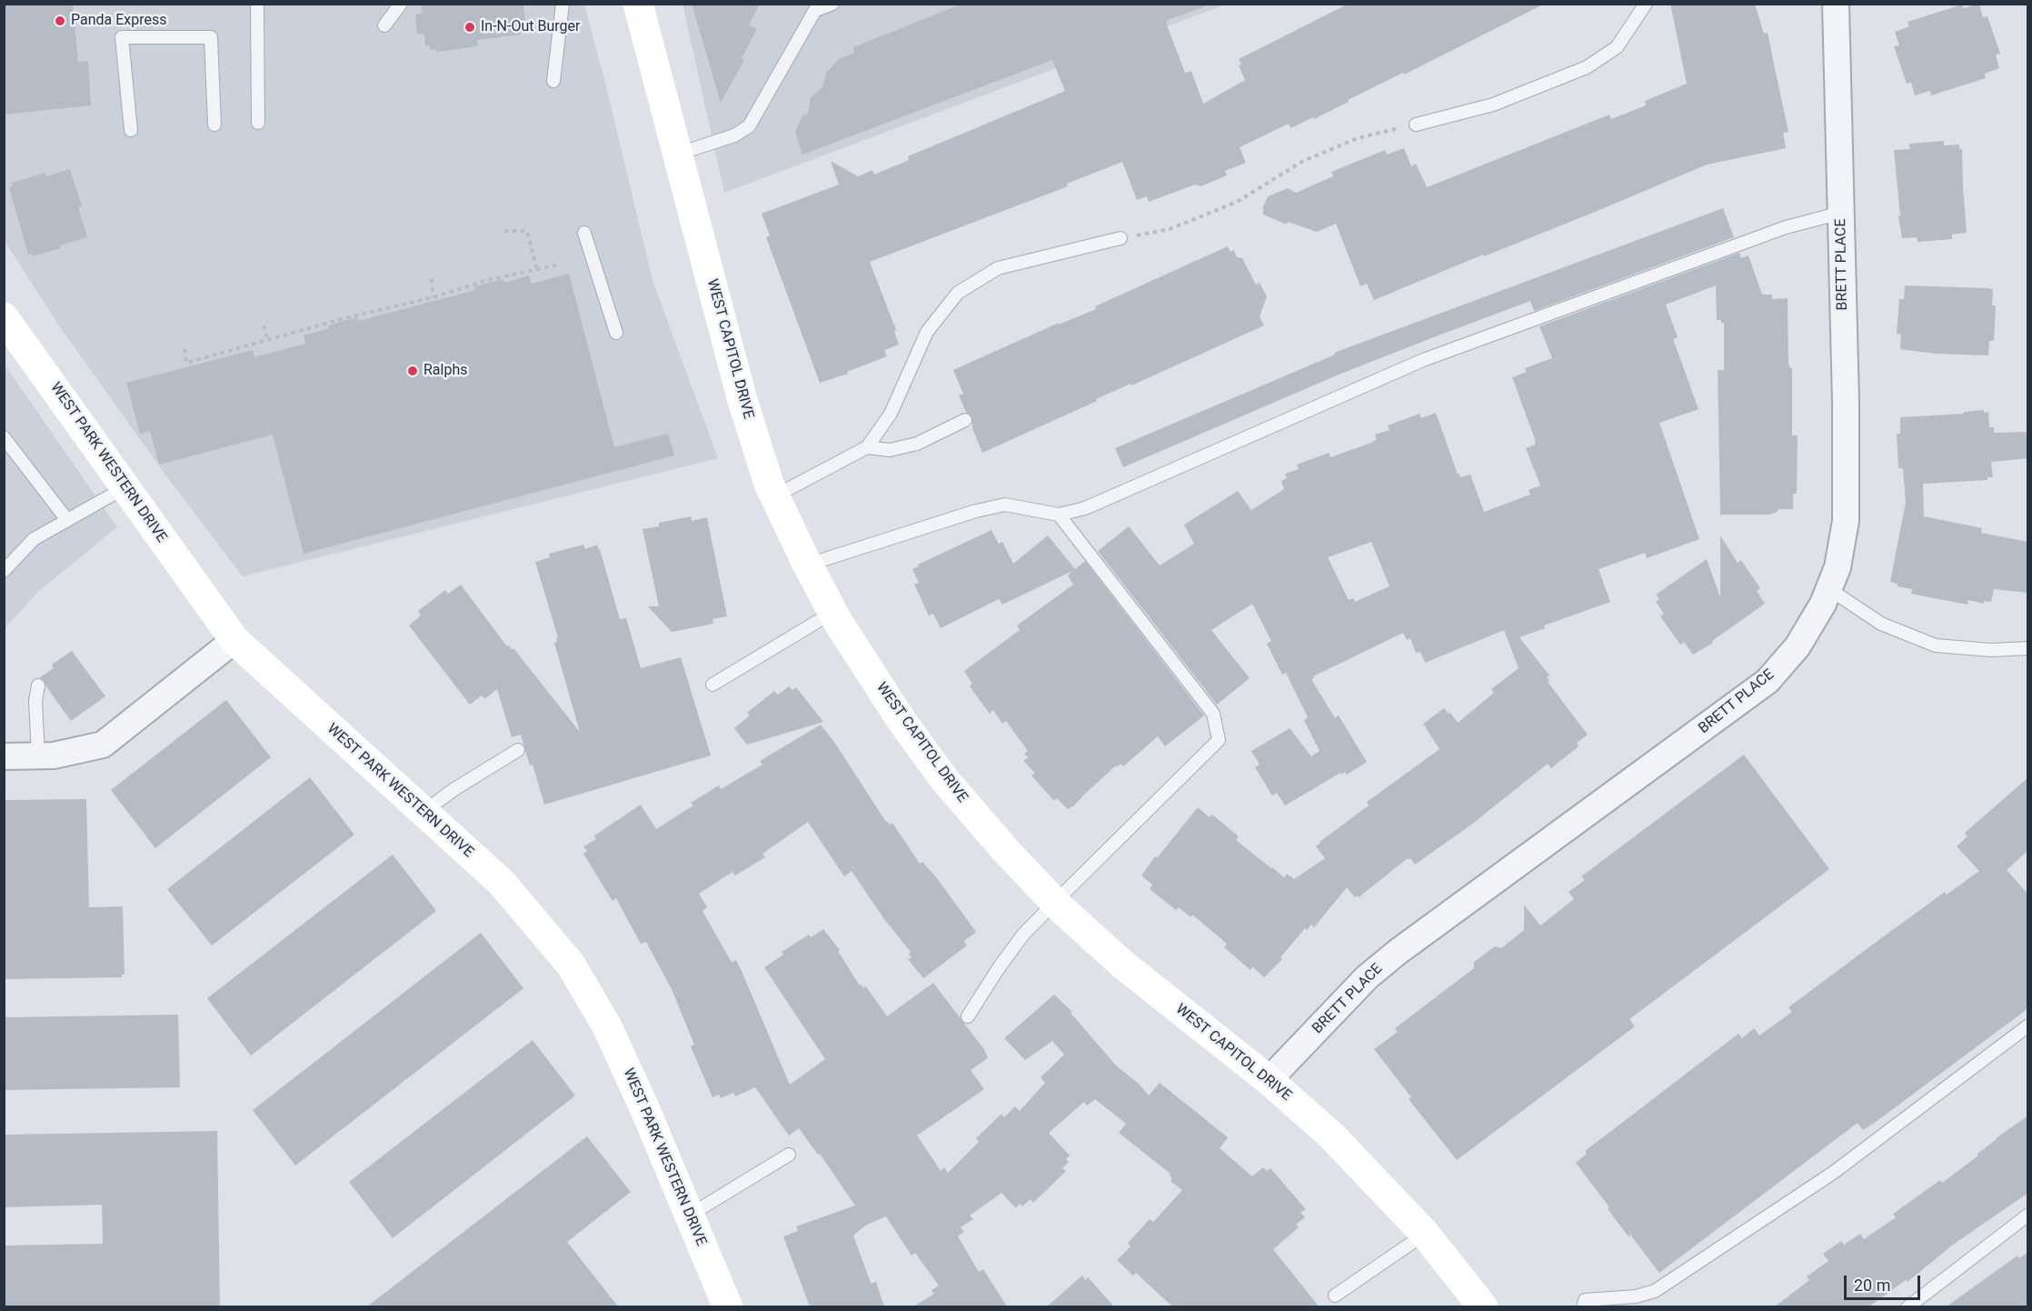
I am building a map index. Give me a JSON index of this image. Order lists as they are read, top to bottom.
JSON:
{
  "streets": {
    "street": ["BRETT PLACE", "WEST CAPITOL DRIVE", "WEST PARK WESTERN DRIVE"]
  },
  "crossings": [
    ["BRETT PLACE", "WEST CAPITOL DRIVE"]
  ],
  "places": ["Panda Express", "In-N-Out Burger", "Ralphs"],
  "scale_bar": "20 m"
}
